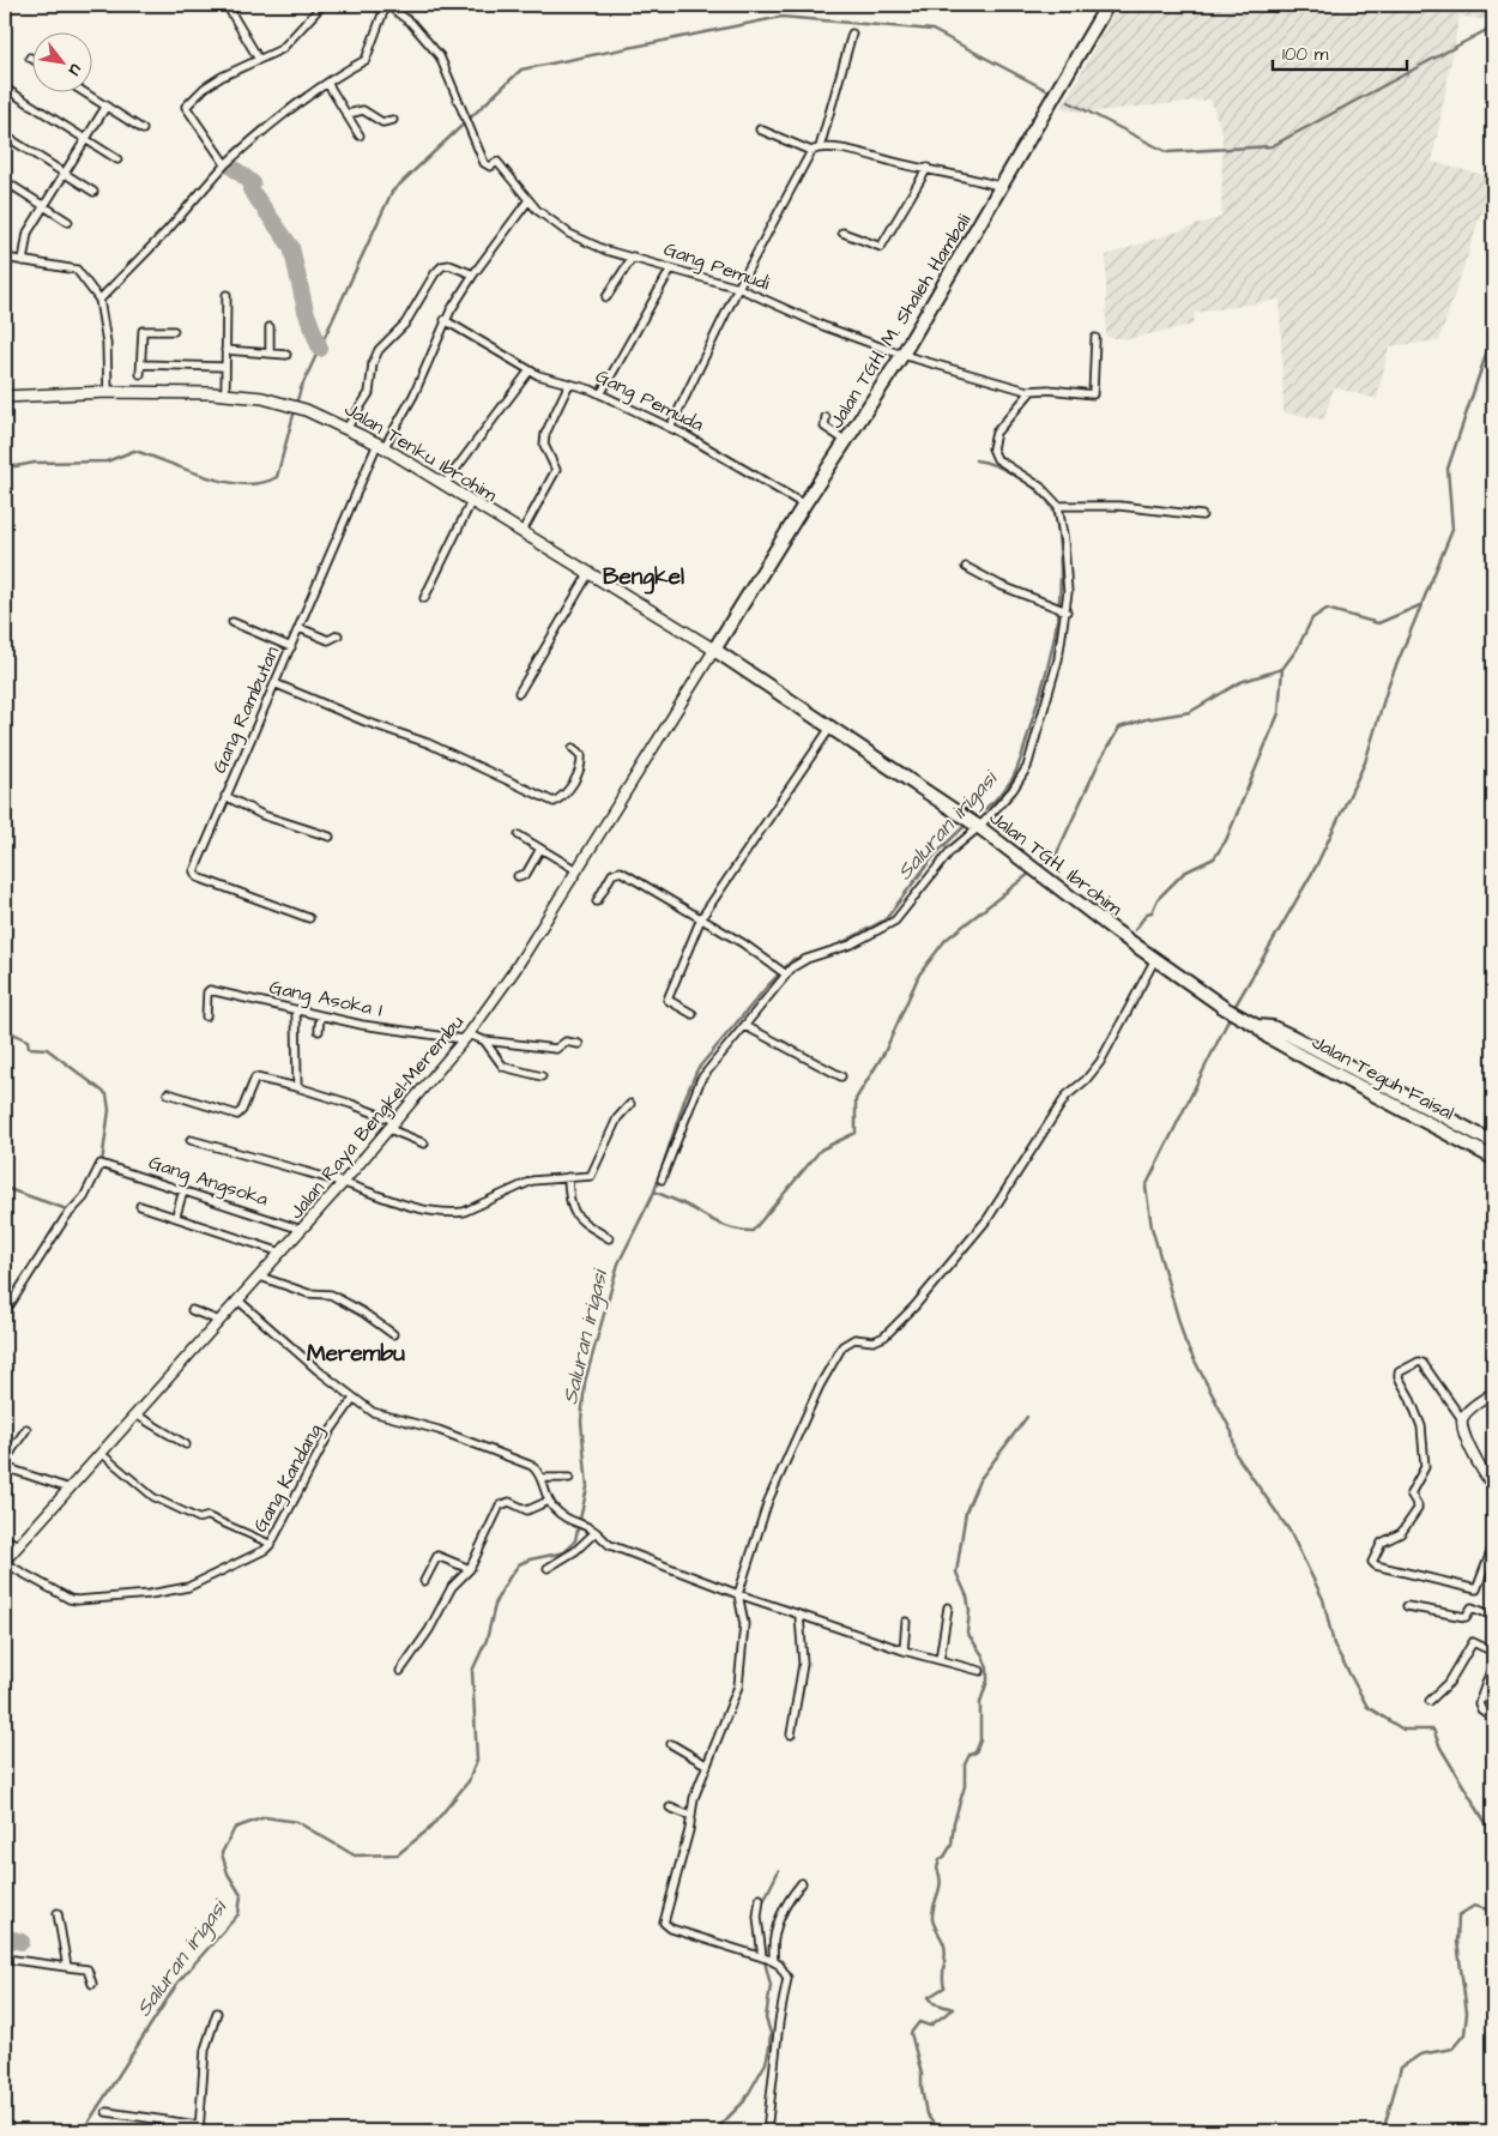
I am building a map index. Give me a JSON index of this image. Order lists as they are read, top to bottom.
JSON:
{
  "streets": {
    "highway": ["Jalan TGH. M. Shaleh Hambali", "Jalan TGH. Ibrohim", "Jalan Teguh Faisal"],
    "main road": ["Jalan Tenku Ibrohim"],
    "street": [
      "Gang Pemudi",
      "Gang Pemuda",
      "Gang Rambutan",
      "Gang Asoka I",
      "Jalan Raya Bengkel-Merembu",
      "Gang Angsoka",
      "Gang Kandang"
    ]
  },
  "crossings": [
    ["Gang Pemudi", "Jalan TGH. M. Shaleh Hambali"],
    ["Gang Pemudi", "Gang Rambutan"],
    ["Jalan TGH. M. Shaleh Hambali", "Gang Pemuda"],
    ["Jalan TGH. M. Shaleh Hambali", "Jalan Tenku Ibrohim"],
    ["Jalan TGH. M. Shaleh Hambali", "Jalan TGH. Ibrohim"],
    ["Jalan TGH. M. Shaleh Hambali", "Jalan Raya Bengkel-Merembu"],
    ["Gang Pemuda", "Gang Rambutan"],
    ["Jalan Tenku Ibrohim", "Gang Rambutan"],
    ["Jalan Tenku Ibrohim", "Jalan TGH. Ibrohim"],
    ["Jalan Tenku Ibrohim", "Jalan Raya Bengkel-Merembu"],
    ["Jalan TGH. Ibrohim", "Jalan Teguh Faisal"],
    ["Jalan TGH. Ibrohim", "Jalan Raya Bengkel-Merembu"],
    ["Gang Asoka I", "Jalan Raya Bengkel-Merembu"],
    ["Jalan Raya Bengkel-Merembu", "Gang Angsoka"],
    ["Jalan Raya Bengkel-Merembu", "Gang Kandang"]
  ],
  "districts": ["Bengkel", "Merembu"],
  "water": ["Saluran irigasi"],
  "scale_bar": "100 m",
  "north": "bottom right"
}
